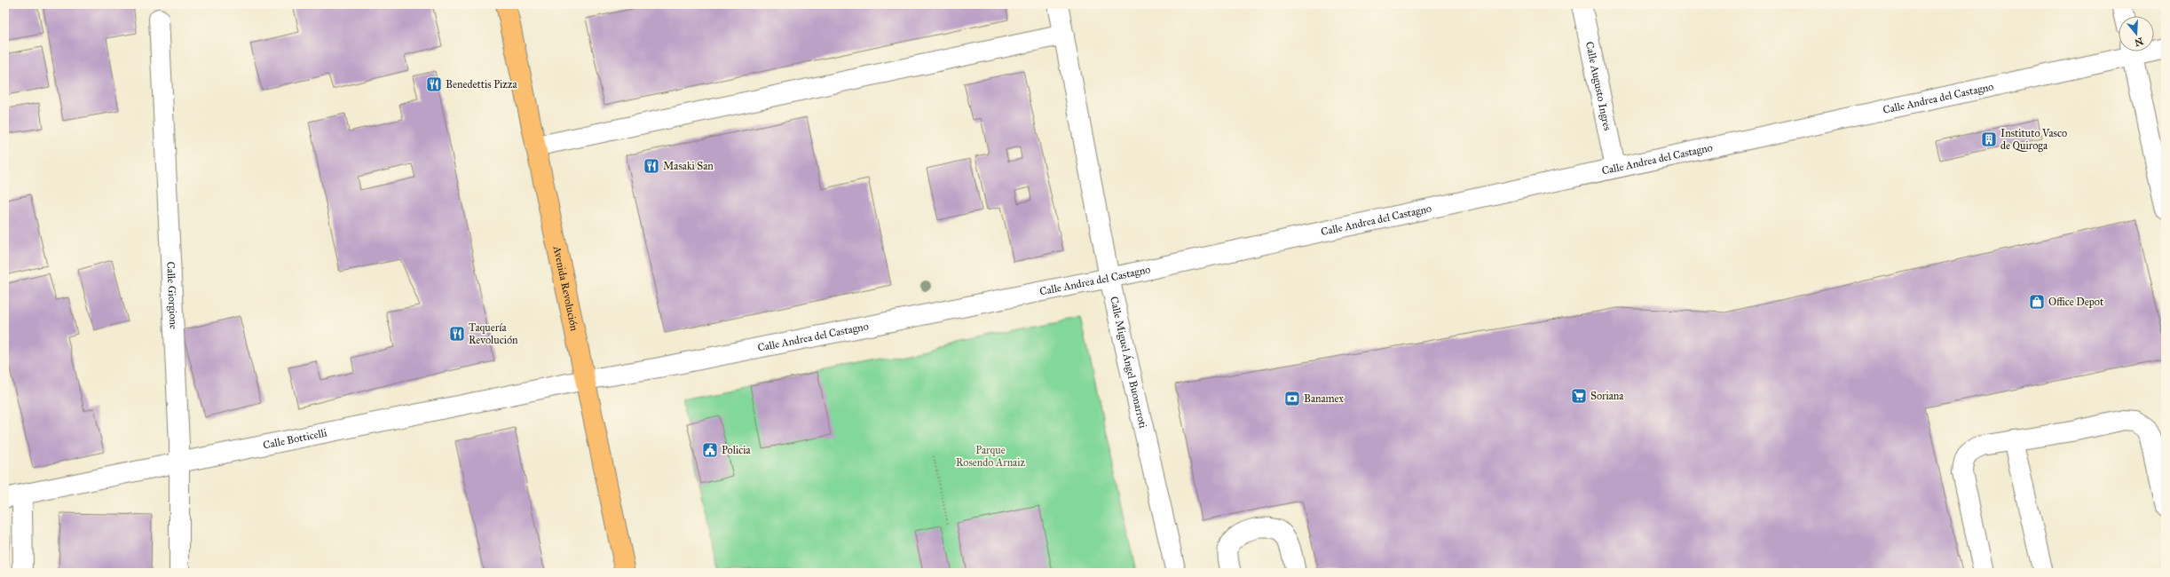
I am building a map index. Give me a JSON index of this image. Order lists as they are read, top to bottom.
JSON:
{
  "streets": {
    "main road": ["Avenida Revolución"],
    "street": [
      "Calle Augusto Ingres",
      "Calle Andrea del Castagno",
      "Calle Giorgione",
      "Calle Miguel Ángel Buonarroti",
      "Calle Botticelli"
    ]
  },
  "crossings": [
    ["Calle Augusto Ingres", "Calle Andrea del Castagno"],
    ["Calle Andrea del Castagno", "Avenida Revolución"],
    ["Calle Andrea del Castagno", "Calle Miguel Ángel Buonarroti"],
    ["Calle Andrea del Castagno", "Calle Botticelli"],
    ["Avenida Revolución", "Calle Botticelli"],
    ["Calle Giorgione", "Calle Botticelli"]
  ],
  "parks": ["Parque Rosendo Arnaiz"],
  "places": {
    "restaurant": ["Benedettis Pizza", "Masaki San", "Taquería Revolución"],
    "building": ["Instituto Vasco de Quiroga"],
    "shop": ["Office Depot"],
    "supermarket": ["Soriana"],
    "bank": ["Banamex"],
    "public building": ["Policia"]
  },
  "north": "bottom"
}
